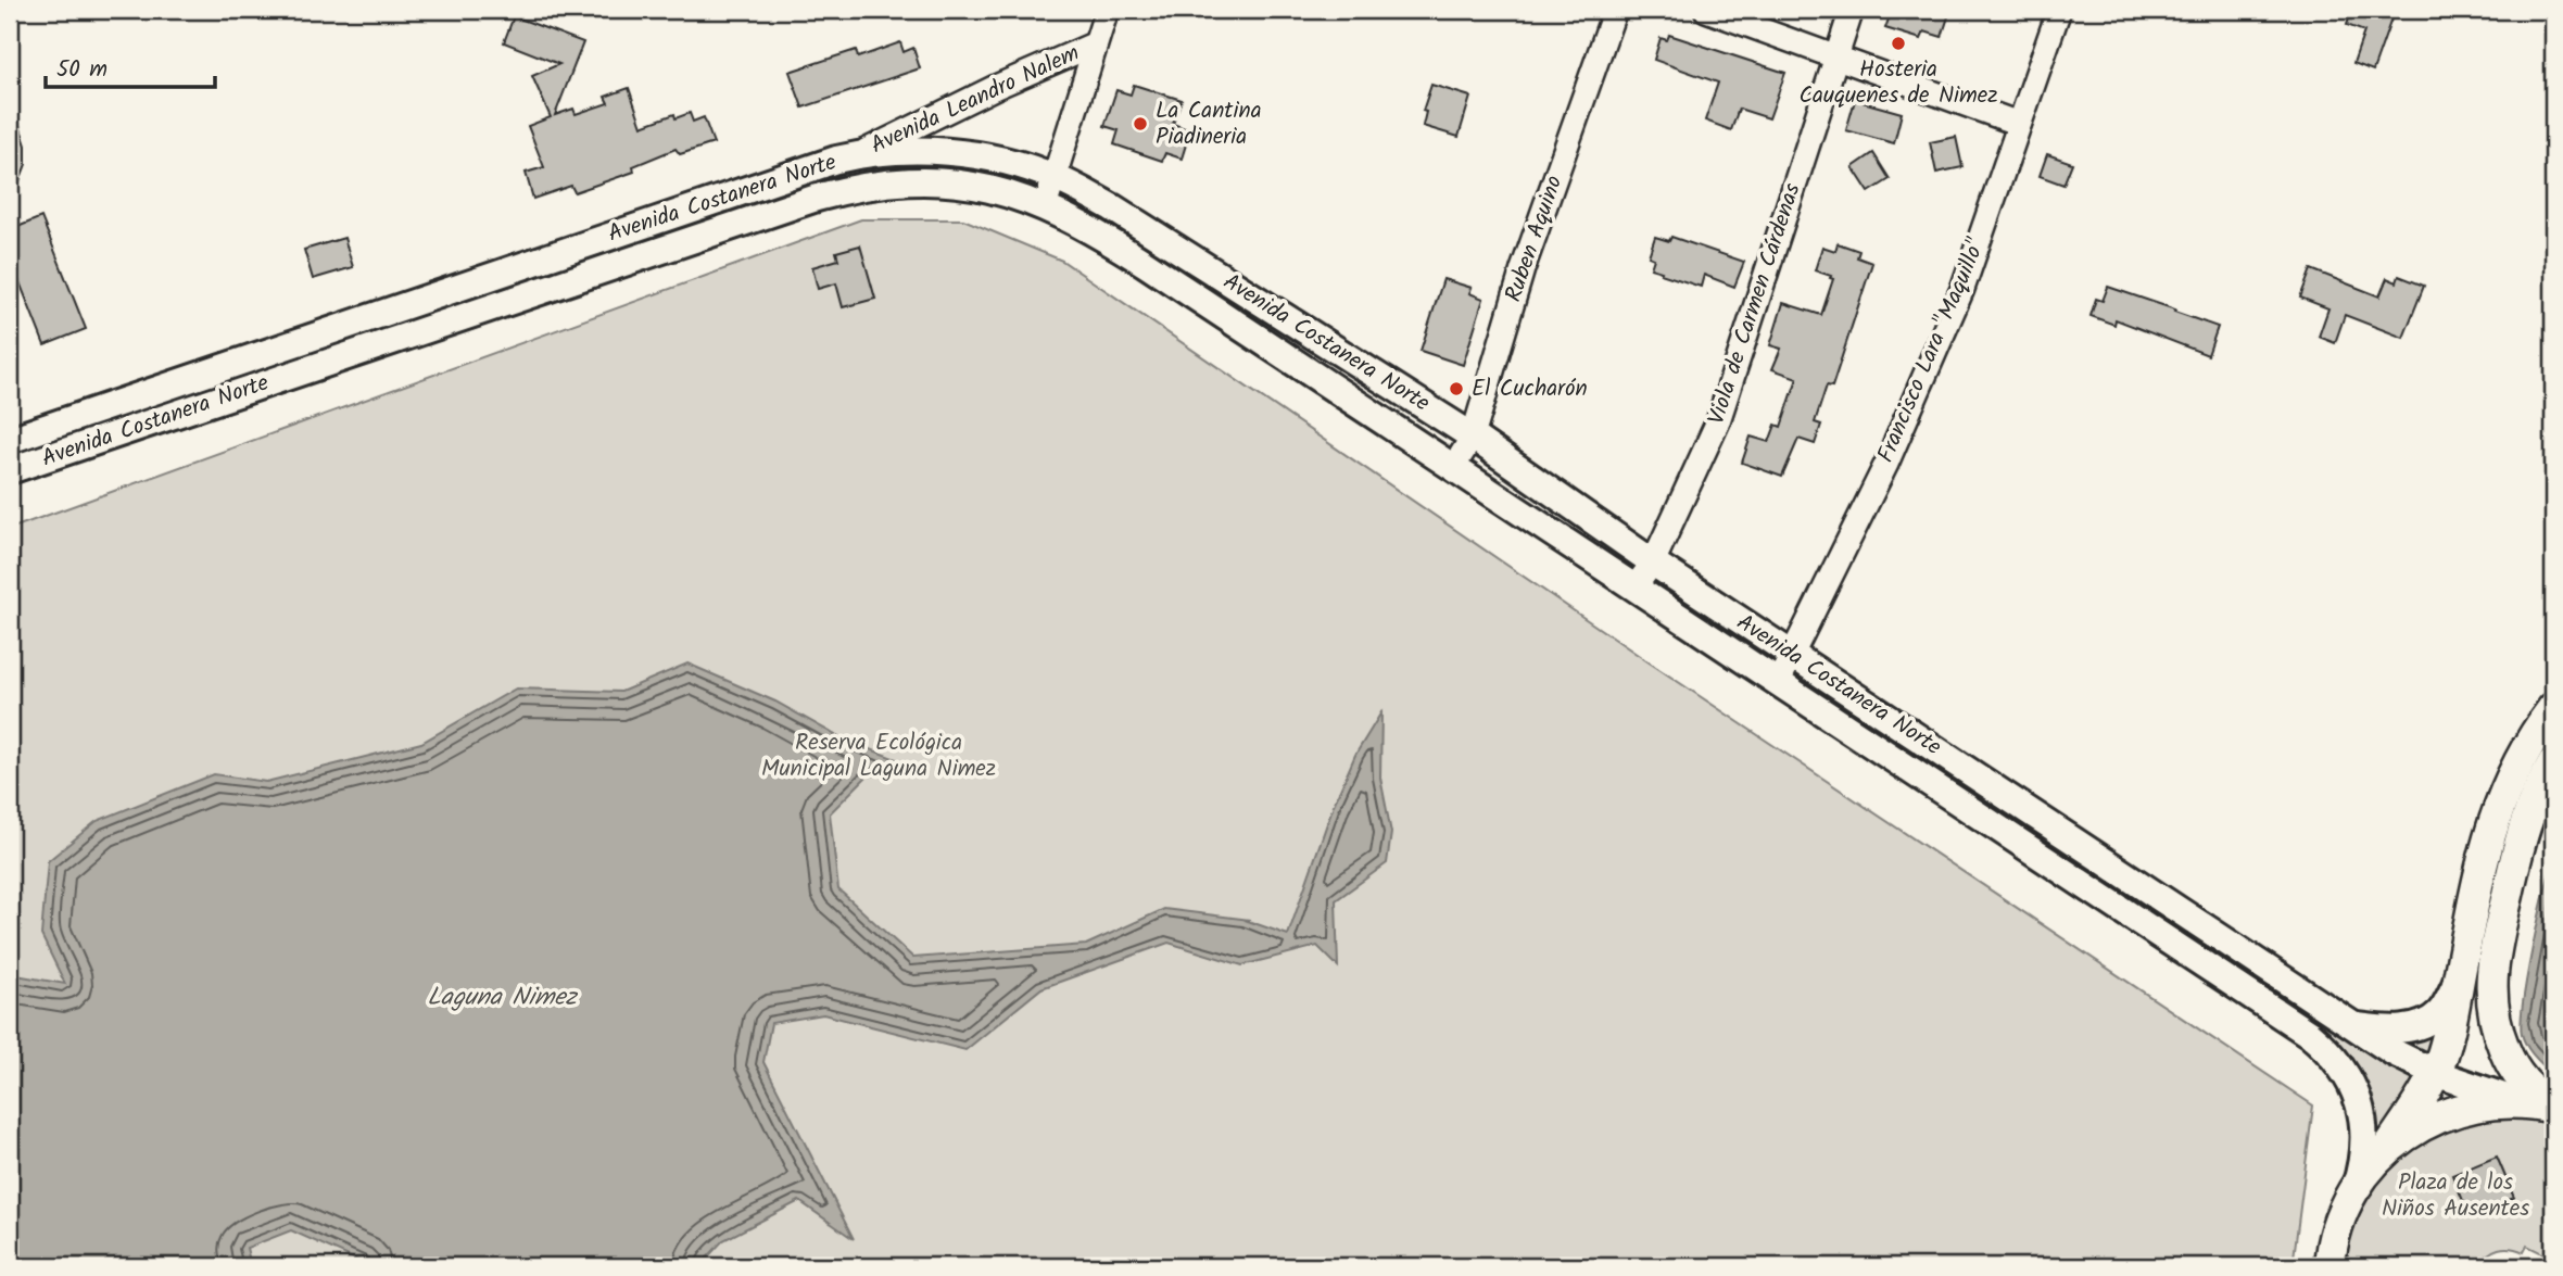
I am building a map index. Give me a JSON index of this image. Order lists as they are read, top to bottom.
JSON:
{
  "streets": {
    "street": [
      "Avenida Leandro Nalem",
      "Avenida Costanera Norte",
      "Ruben Aquino",
      "Viola de Carmen Cárdenas",
      "Francisco Lara \"Maquillo\""
    ]
  },
  "crossings": [
    ["Avenida Leandro Nalem", "Avenida Costanera Norte"],
    ["Avenida Costanera Norte", "Ruben Aquino"],
    ["Avenida Costanera Norte", "Viola de Carmen Cárdenas"],
    ["Avenida Costanera Norte", "Francisco Lara \"Maquillo\""]
  ],
  "water": ["Laguna Nimez"],
  "parks": ["Reserva Ecológica Municipal Laguna Nimez", "Plaza de los Niños Ausentes"],
  "places": ["Hosteria Cauquenes de Nimez", "La Cantina Piadineria", "El Cucharón"],
  "scale_bar": "50 m"
}
